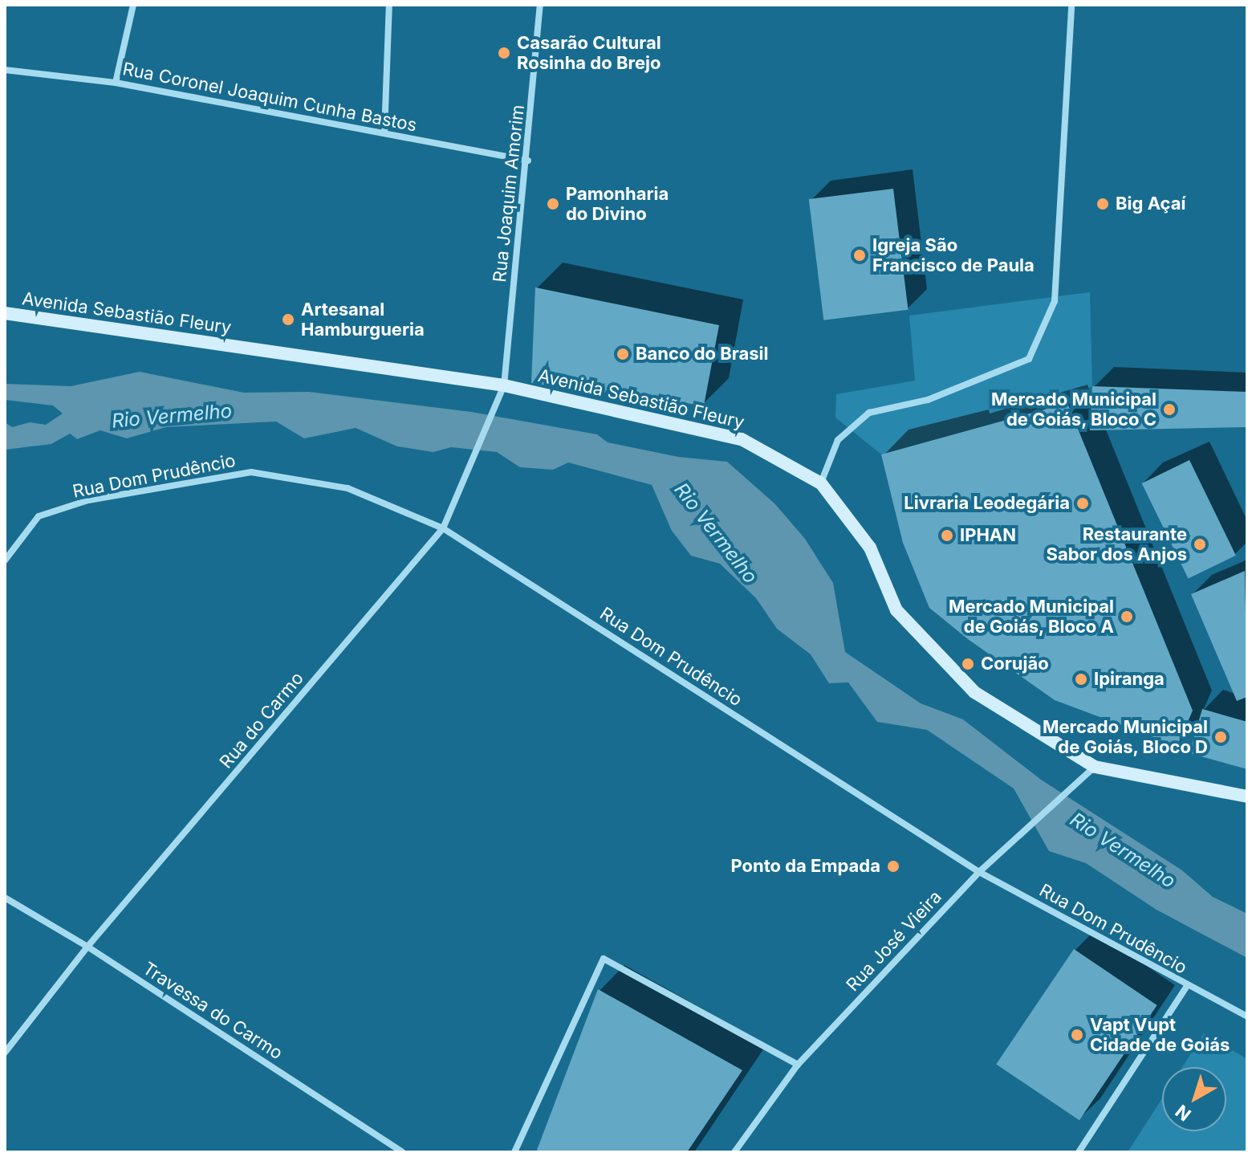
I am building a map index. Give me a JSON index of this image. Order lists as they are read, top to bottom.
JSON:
{
  "streets": {
    "street": [
      "Rua Coronel Joaquim Cunha Bastos",
      "Rua Joaquim Amorim",
      "Avenida Sebastião Fleury",
      "Rua Dom Prudêncio",
      "Rua do Carmo",
      "Rua José Vieira",
      "Travessa do Carmo"
    ]
  },
  "crossings": [
    ["Rua Coronel Joaquim Cunha Bastos", "Rua Joaquim Amorim"],
    ["Rua Joaquim Amorim", "Avenida Sebastião Fleury"],
    ["Rua Joaquim Amorim", "Rua do Carmo"],
    ["Avenida Sebastião Fleury", "Rua do Carmo"],
    ["Avenida Sebastião Fleury", "Rua José Vieira"],
    ["Rua Dom Prudêncio", "Rua do Carmo"],
    ["Rua Dom Prudêncio", "Rua José Vieira"],
    ["Rua do Carmo", "Travessa do Carmo"]
  ],
  "water": ["Rio Vermelho"],
  "places": [
    "Casarão Cultural Rosinha do Brejo",
    "Pamonharia do Divino",
    "Big Açaí",
    "Igreja São Francisco de Paula",
    "Artesanal Hamburgueria",
    "Banco do Brasil",
    "Mercado Municipal de Goiás, Bloco C",
    "Livraria Leodegária",
    "IPHAN",
    "Restaurante Sabor dos Anjos",
    "Mercado Municipal de Goiás, Bloco A",
    "Corujão",
    "Ipiranga",
    "Mercado Municipal de Goiás, Bloco D",
    "Ponto da Empada",
    "Vapt Vupt Cidade de Goiás"
  ],
  "north": "bottom left"
}
